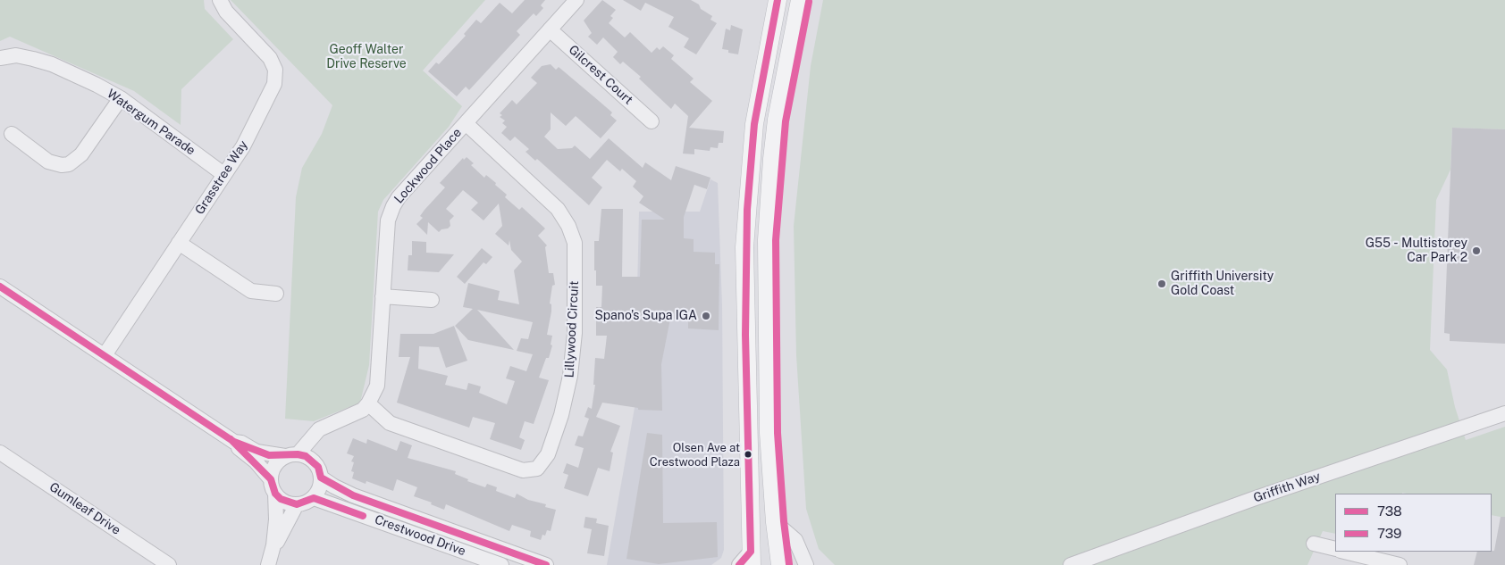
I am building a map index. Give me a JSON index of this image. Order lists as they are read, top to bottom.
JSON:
{
  "streets": {
    "street": [
      "Gilcrest Court",
      "Watergum Parade",
      "Lockwood Place",
      "Grasstree Way",
      "Lillywood Circuit",
      "Griffith Way",
      "Gumleaf Drive",
      "Crestwood Drive"
    ]
  },
  "crossings": [
    ["Gilcrest Court", "Lockwood Place"],
    ["Watergum Parade", "Grasstree Way"],
    ["Lockwood Place", "Lillywood Circuit"]
  ],
  "parks": ["Geoff Walter Drive Reserve"],
  "places": [
    "G55 - Multistorey Car Park 2",
    "Griffith University Gold Coast",
    "Spano's Supa IGA",
    "Olsen Ave at Crestwood Plaza"
  ],
  "lines": ["transit line 738", "transit line 739"],
  "legend": ["738", "739"]
}
